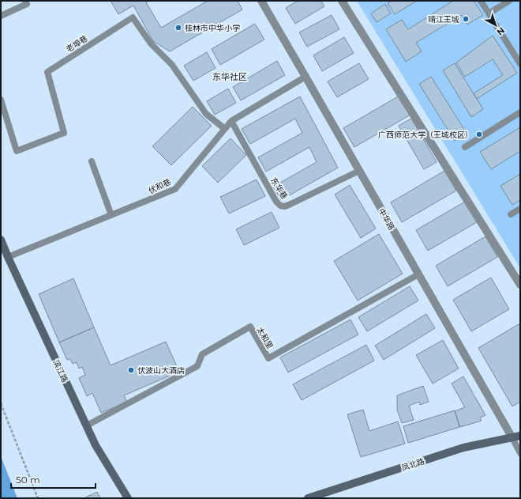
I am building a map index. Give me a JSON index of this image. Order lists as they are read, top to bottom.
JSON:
{
  "streets": {
    "main road": ["滨江路", "凤北路"],
    "street": ["中华路"],
    "lane": [
      "老埠巷",
      "伏和巷",
      "东华巷",
      "太和里"
    ]
  },
  "crossings": [
    ["老埠巷", "伏和巷"],
    ["伏和巷", "东华巷"],
    ["伏和巷", "中华路"],
    ["伏和巷", "滨江路"],
    ["东华巷", "中华路"],
    ["中华路", "太和里"],
    ["中华路", "凤北路"],
    ["太和里", "滨江路"]
  ],
  "districts": ["东华社区"],
  "places": [
    "靖江王城",
    "桂林市中华小学",
    "广西师范大学（王城校区）",
    "伏波山大酒店"
  ],
  "scale_bar": "50 m",
  "north": "bottom right"
}
